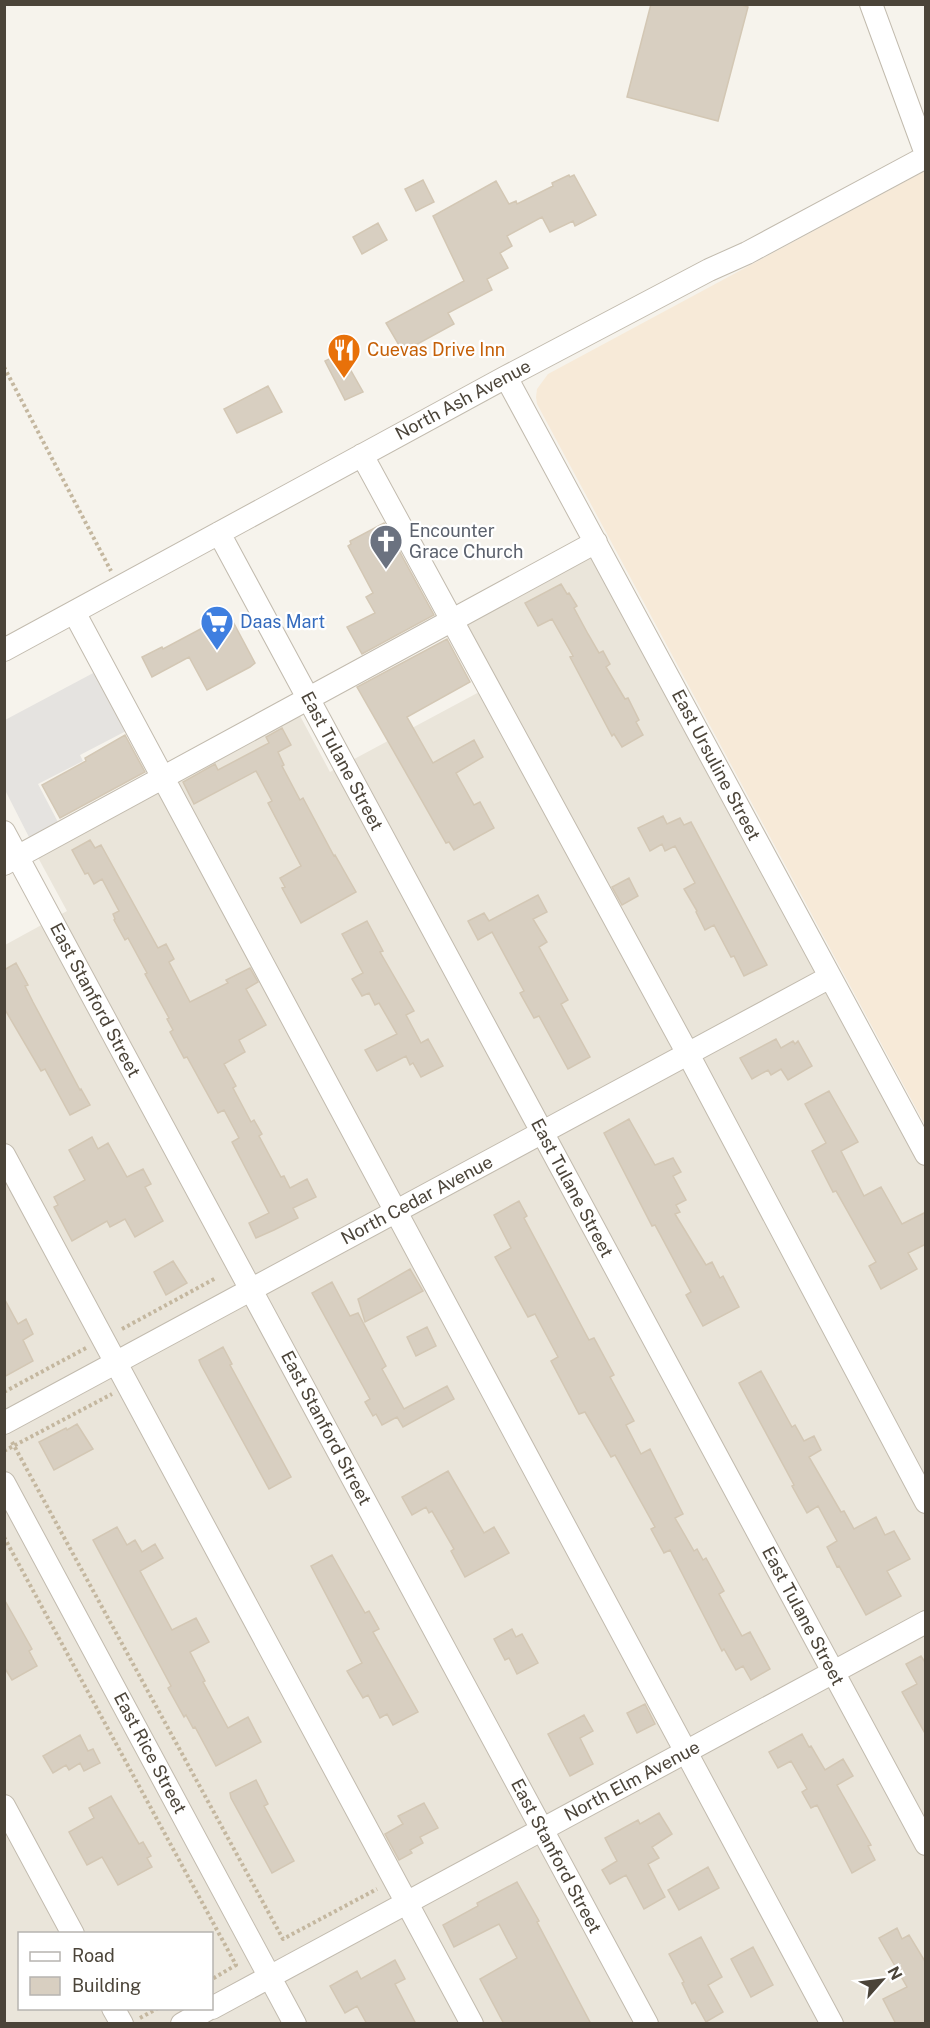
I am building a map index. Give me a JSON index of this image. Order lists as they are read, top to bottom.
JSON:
{
  "streets": {
    "street": [
      "North Ash Avenue",
      "East Tulane Street",
      "East Ursuline Street",
      "East Stanford Street",
      "North Cedar Avenue",
      "East Rice Street",
      "North Elm Avenue"
    ]
  },
  "crossings": [
    ["North Ash Avenue", "East Tulane Street"],
    ["North Ash Avenue", "East Ursuline Street"],
    ["East Tulane Street", "North Cedar Avenue"],
    ["East Tulane Street", "North Elm Avenue"],
    ["East Ursuline Street", "North Cedar Avenue"],
    ["East Stanford Street", "North Cedar Avenue"],
    ["East Stanford Street", "North Elm Avenue"],
    ["East Rice Street", "North Elm Avenue"]
  ],
  "places": {
    "restaurant": ["Cuevas Drive Inn"],
    "church": ["Encounter Grace Church"],
    "supermarket": ["Daas Mart"]
  },
  "legend": ["Road", "Building"],
  "north": "top right"
}
